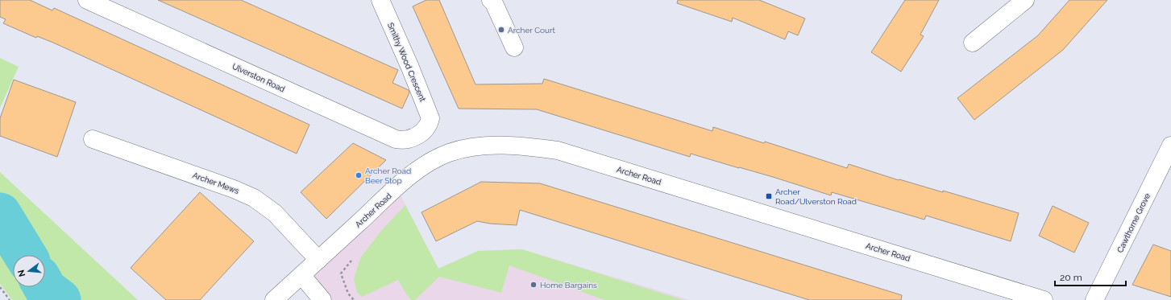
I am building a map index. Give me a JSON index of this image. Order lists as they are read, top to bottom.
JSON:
{
  "streets": {
    "street": [
      "Smithy Wood Crescent",
      "Ulverston Road",
      "Archer Road",
      "Archer Mews",
      "Cawthorne Grove"
    ]
  },
  "crossings": [
    ["Smithy Wood Crescent", "Ulverston Road"],
    ["Archer Road", "Archer Mews"]
  ],
  "places": {
    "other": ["Archer Court", "Archer Road Beer Stop", "Home Bargains"],
    "transit": ["Archer Road/Ulverston Road"]
  },
  "scale_bar": "20 m",
  "north": "left"
}
